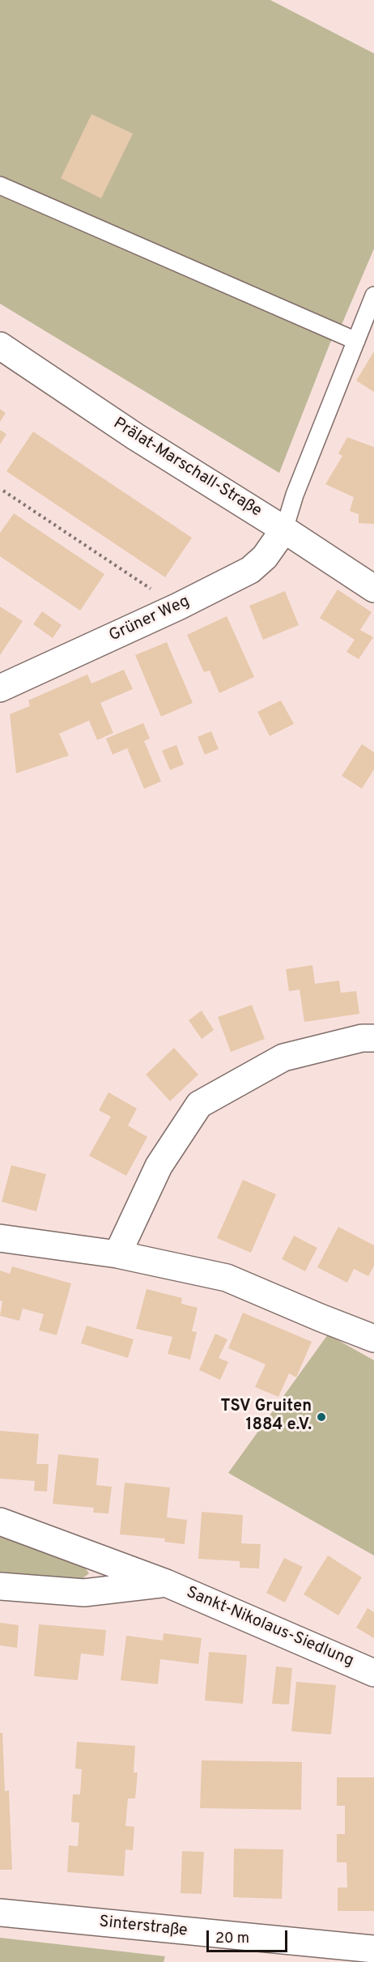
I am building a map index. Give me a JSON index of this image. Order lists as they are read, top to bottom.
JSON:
{
  "streets": {
    "street": [
      "Prälat-Marschall-Straße",
      "Grüner Weg",
      "Sankt-Nikolaus-Siedlung",
      "Sinterstraße"
    ]
  },
  "crossings": [
    ["Prälat-Marschall-Straße", "Grüner Weg"]
  ],
  "places": ["TSV Gruiten 1884 e.V."],
  "scale_bar": "20 m"
}
